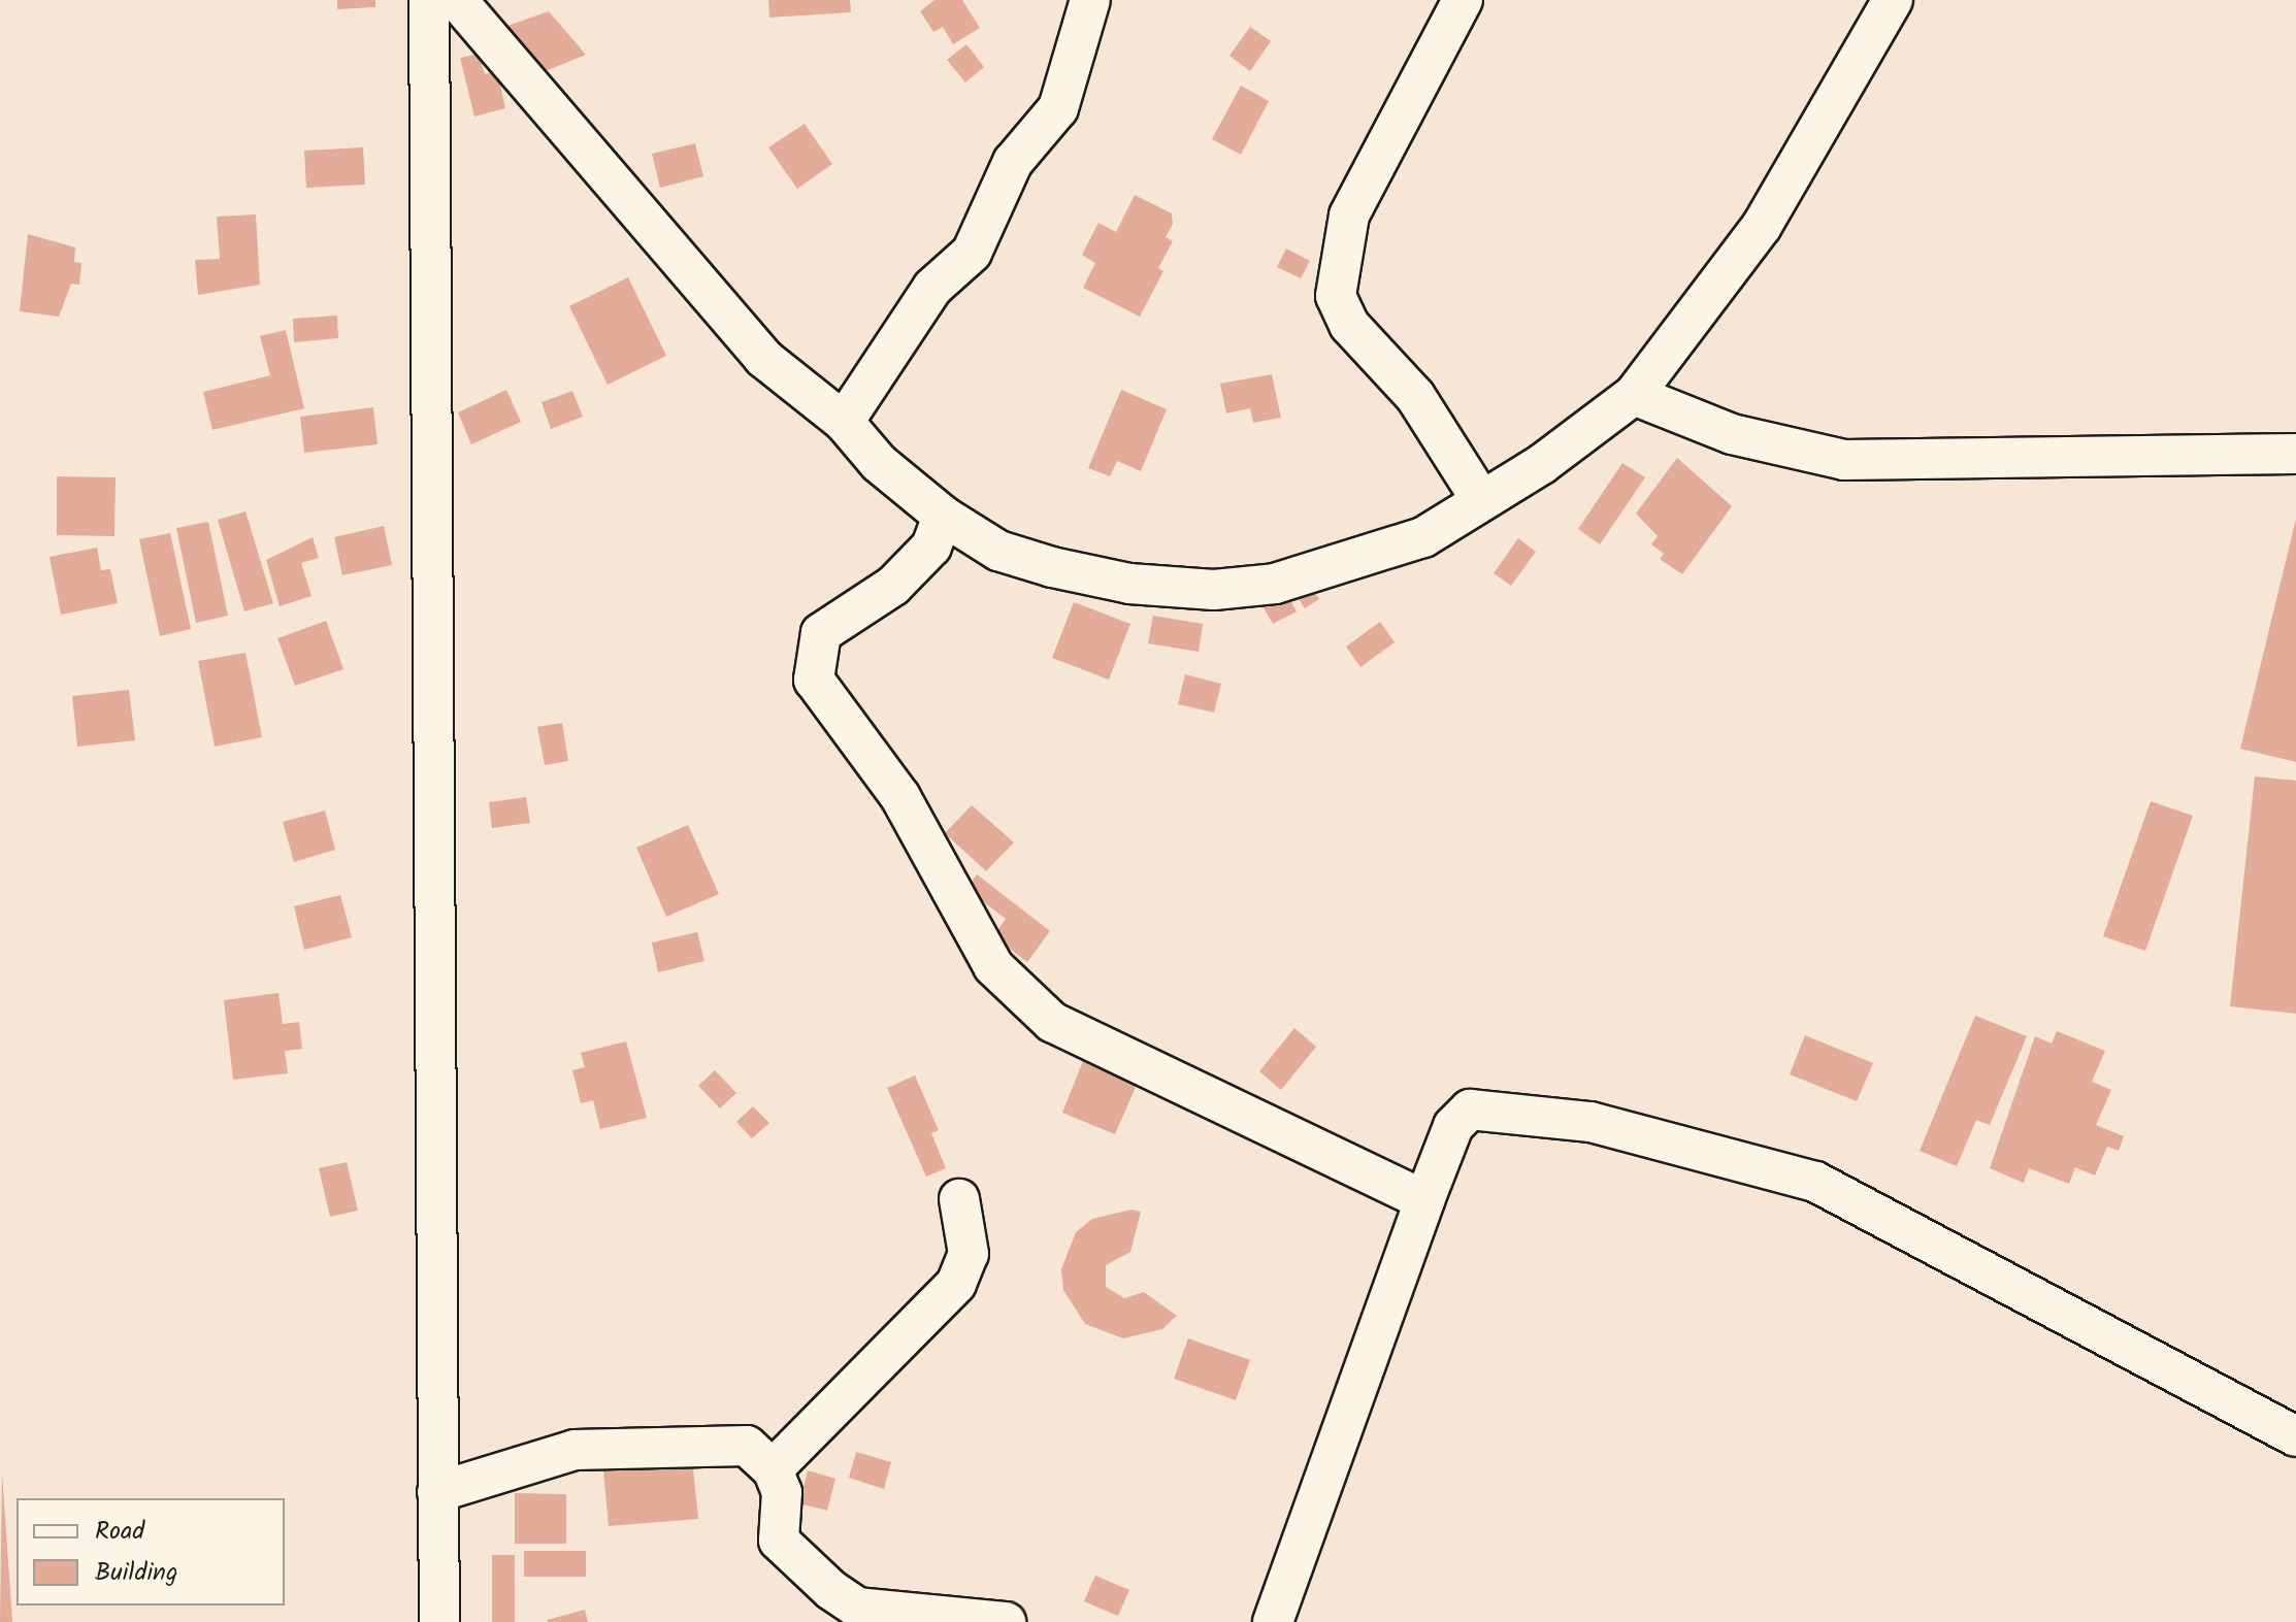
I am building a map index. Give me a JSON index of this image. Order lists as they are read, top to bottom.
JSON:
{
  "legend": ["Road", "Building"]
}
